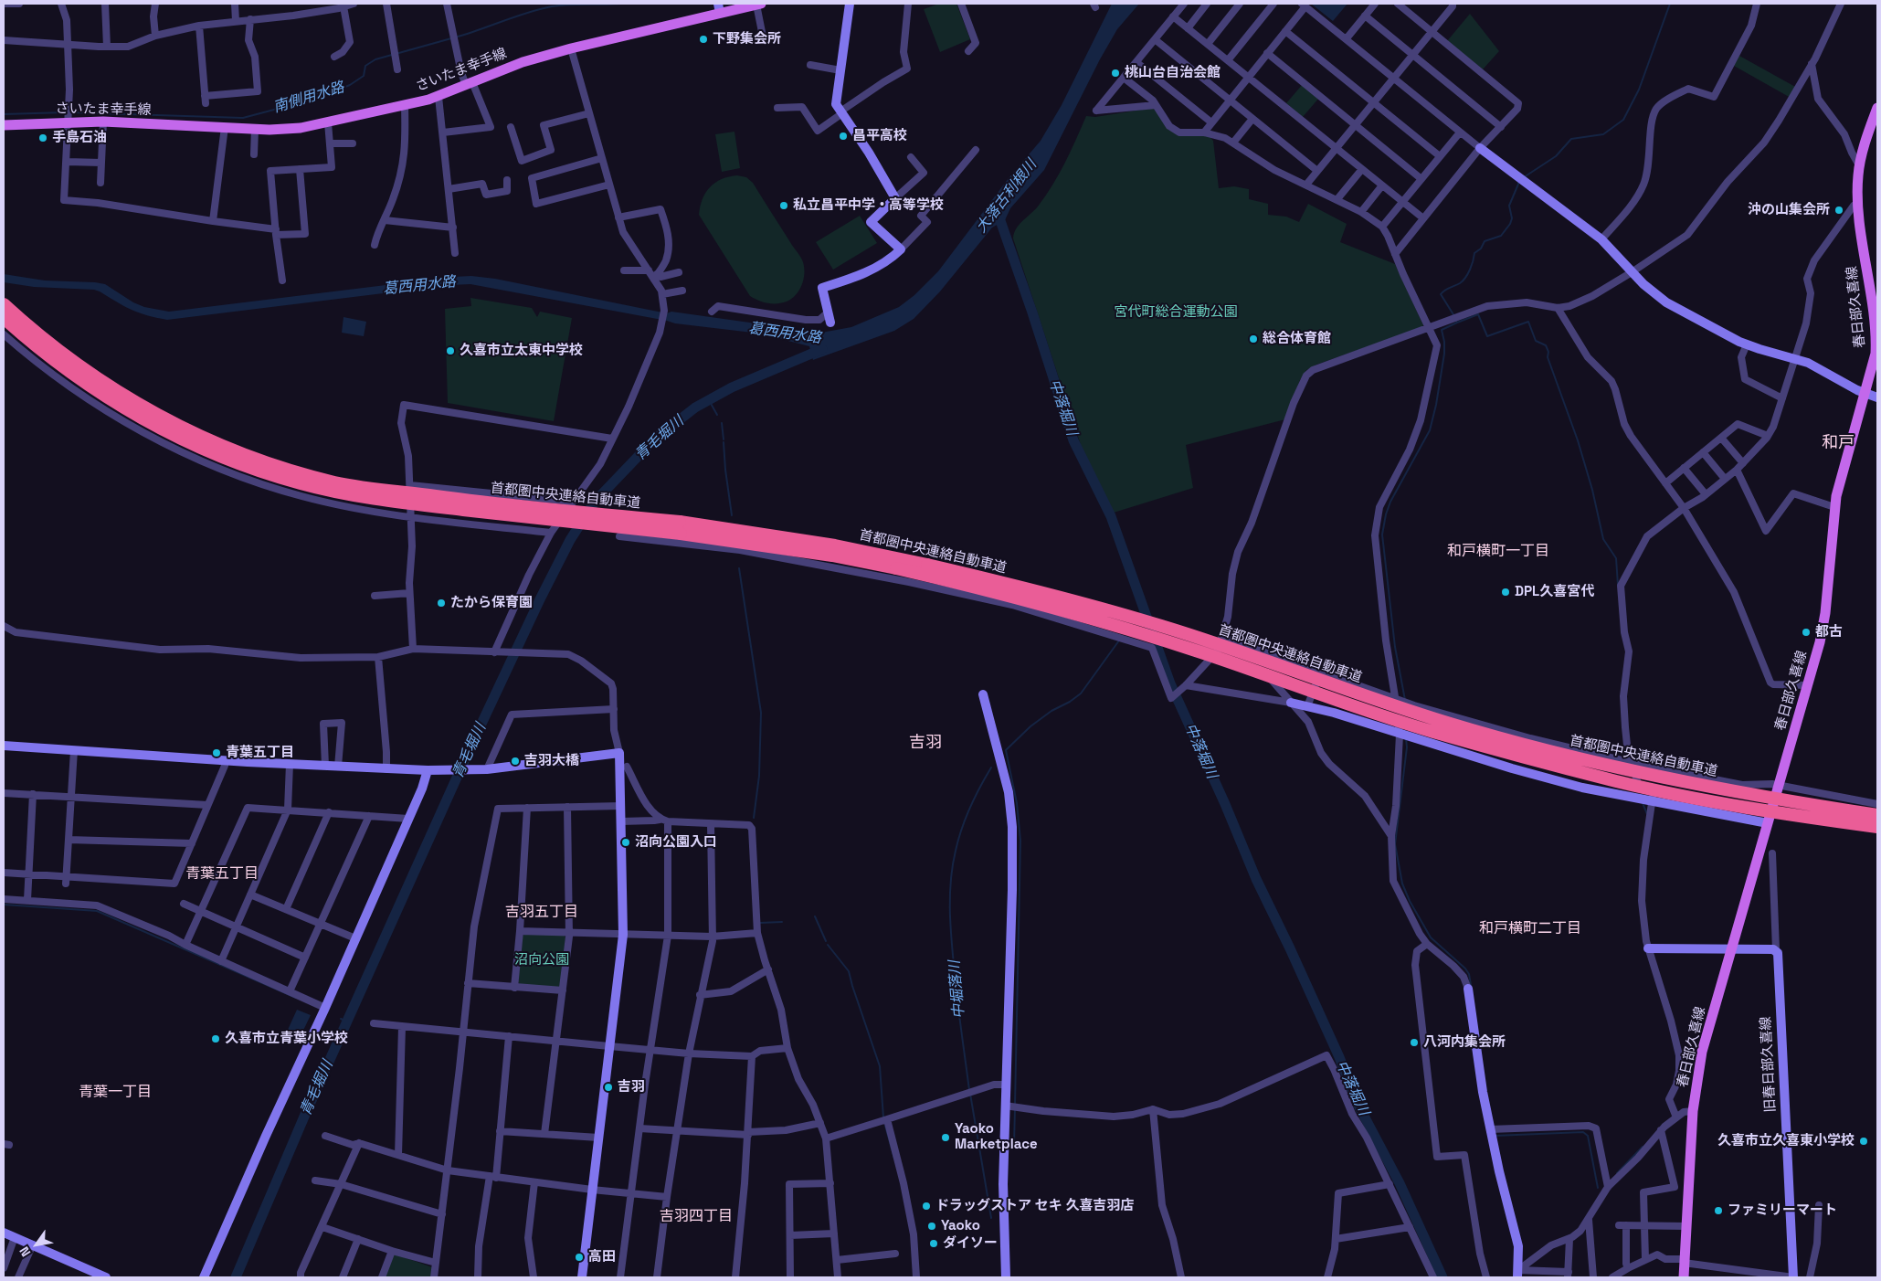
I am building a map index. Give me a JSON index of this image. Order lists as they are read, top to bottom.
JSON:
{
  "streets": {
    "highway": ["首都圏中央連絡自動車道"],
    "main road": ["さいたま幸手線", "春日部久喜線"],
    "street": ["旧春日部久喜線"]
  },
  "districts": [
    "和戸",
    "和戸横町一丁目",
    "吉羽",
    "青葉五丁目",
    "吉羽五丁目",
    "和戸横町二丁目",
    "青葉一丁目",
    "吉羽四丁目"
  ],
  "water": [
    "南側用水路",
    "大落古利根川",
    "葛西用水路",
    "中落堀川",
    "青毛堀川",
    "中堀落川"
  ],
  "parks": ["宮代町総合運動公園", "沼向公園"],
  "places": [
    "下野集会所",
    "桃山台自治会館",
    "昌平高校",
    "手島石油",
    "私立昌平中学・高等学校",
    "沖の山集会所",
    "総合体育館",
    "久喜市立太東中学校",
    "DPL久喜宮代",
    "たから保育園",
    "都古",
    "青葉五丁目",
    "吉羽大橋",
    "沼向公園入口",
    "久喜市立青葉小学校",
    "八河内集会所",
    "吉羽",
    "Yaoko Marketplace",
    "久喜市立久喜東小学校",
    "ドラッグストア セキ 久喜吉羽店",
    "ファミリーマート",
    "Yaoko",
    "ダイソー",
    "高田"
  ],
  "north": "bottom left"
}
